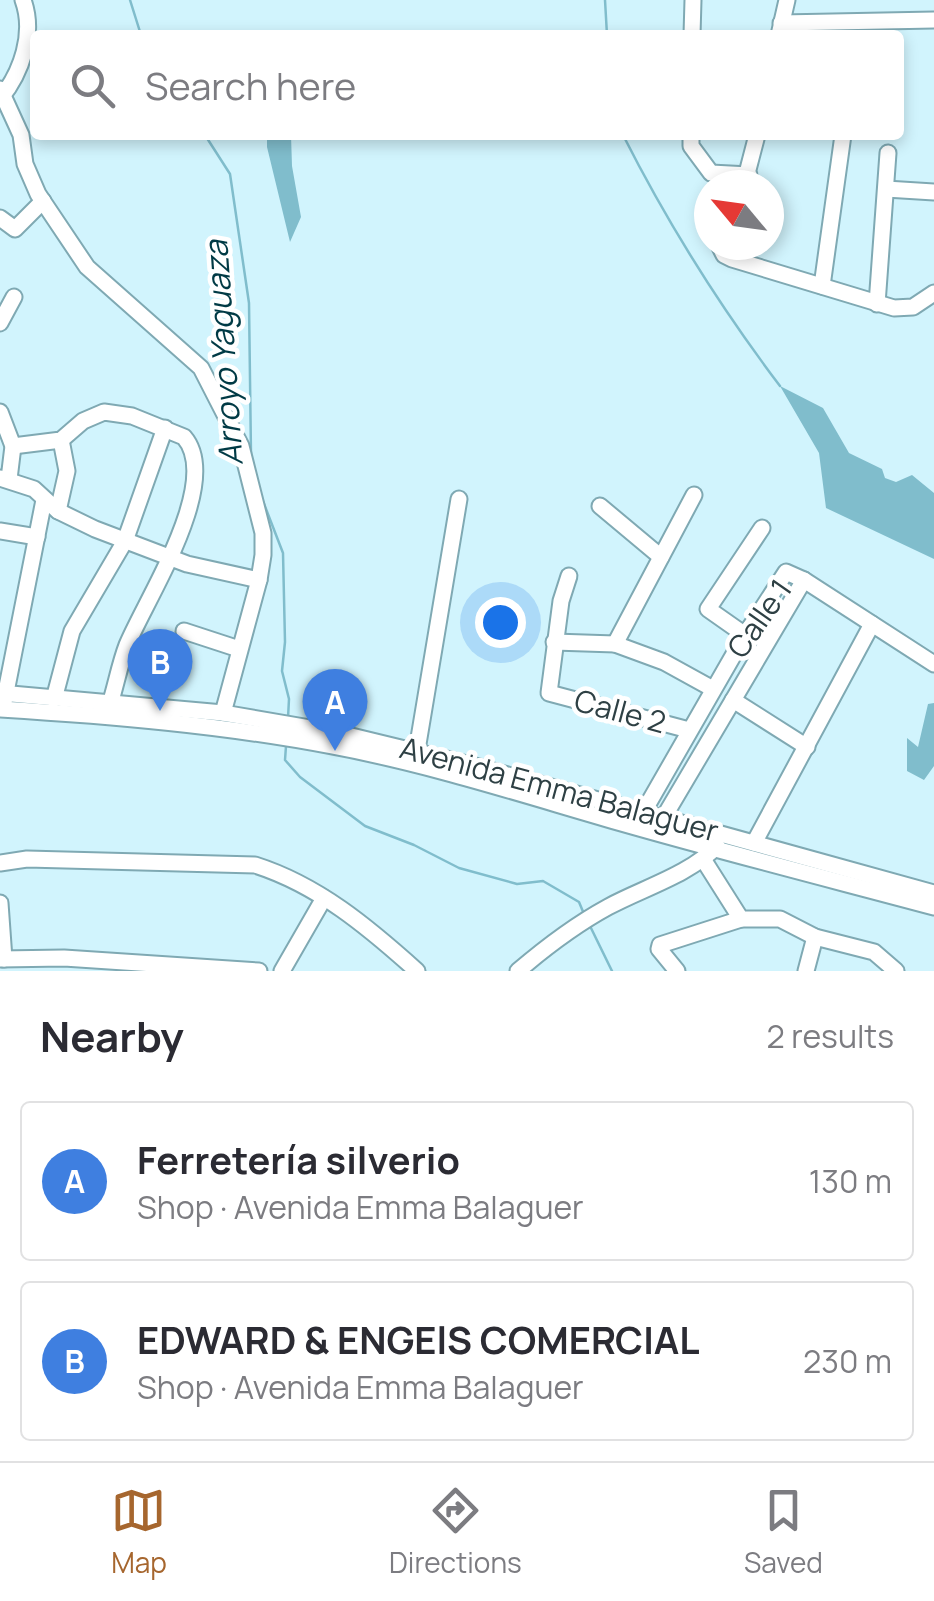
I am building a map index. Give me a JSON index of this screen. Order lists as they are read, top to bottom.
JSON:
{
  "streets": {
    "street": ["Calle 1", "Calle 2", "Avenida Emma Balaguer"]
  },
  "crossings": [
    ["Calle 1", "Calle 2"],
    ["Calle 1", "Avenida Emma Balaguer"]
  ],
  "water": ["Arroyo Yaguaza"],
  "north": "top left",
  "page": {
    "search": "Search here",
    "pins": ["B", "A"],
    "heading": ["Nearby", "2 results"],
    "list": [
      {
        "mark": "A",
        "name": "Ferretería silverio",
        "note": "Shop · Avenida Emma Balaguer",
        "value": "130 m"
      },
      {
        "mark": "B",
        "name": "EDWARD & ENGElS COMERCIAL",
        "note": "Shop · Avenida Emma Balaguer",
        "value": "230 m"
      }
    ],
    "nav": ["Map", "Directions", "Saved"]
  }
}
